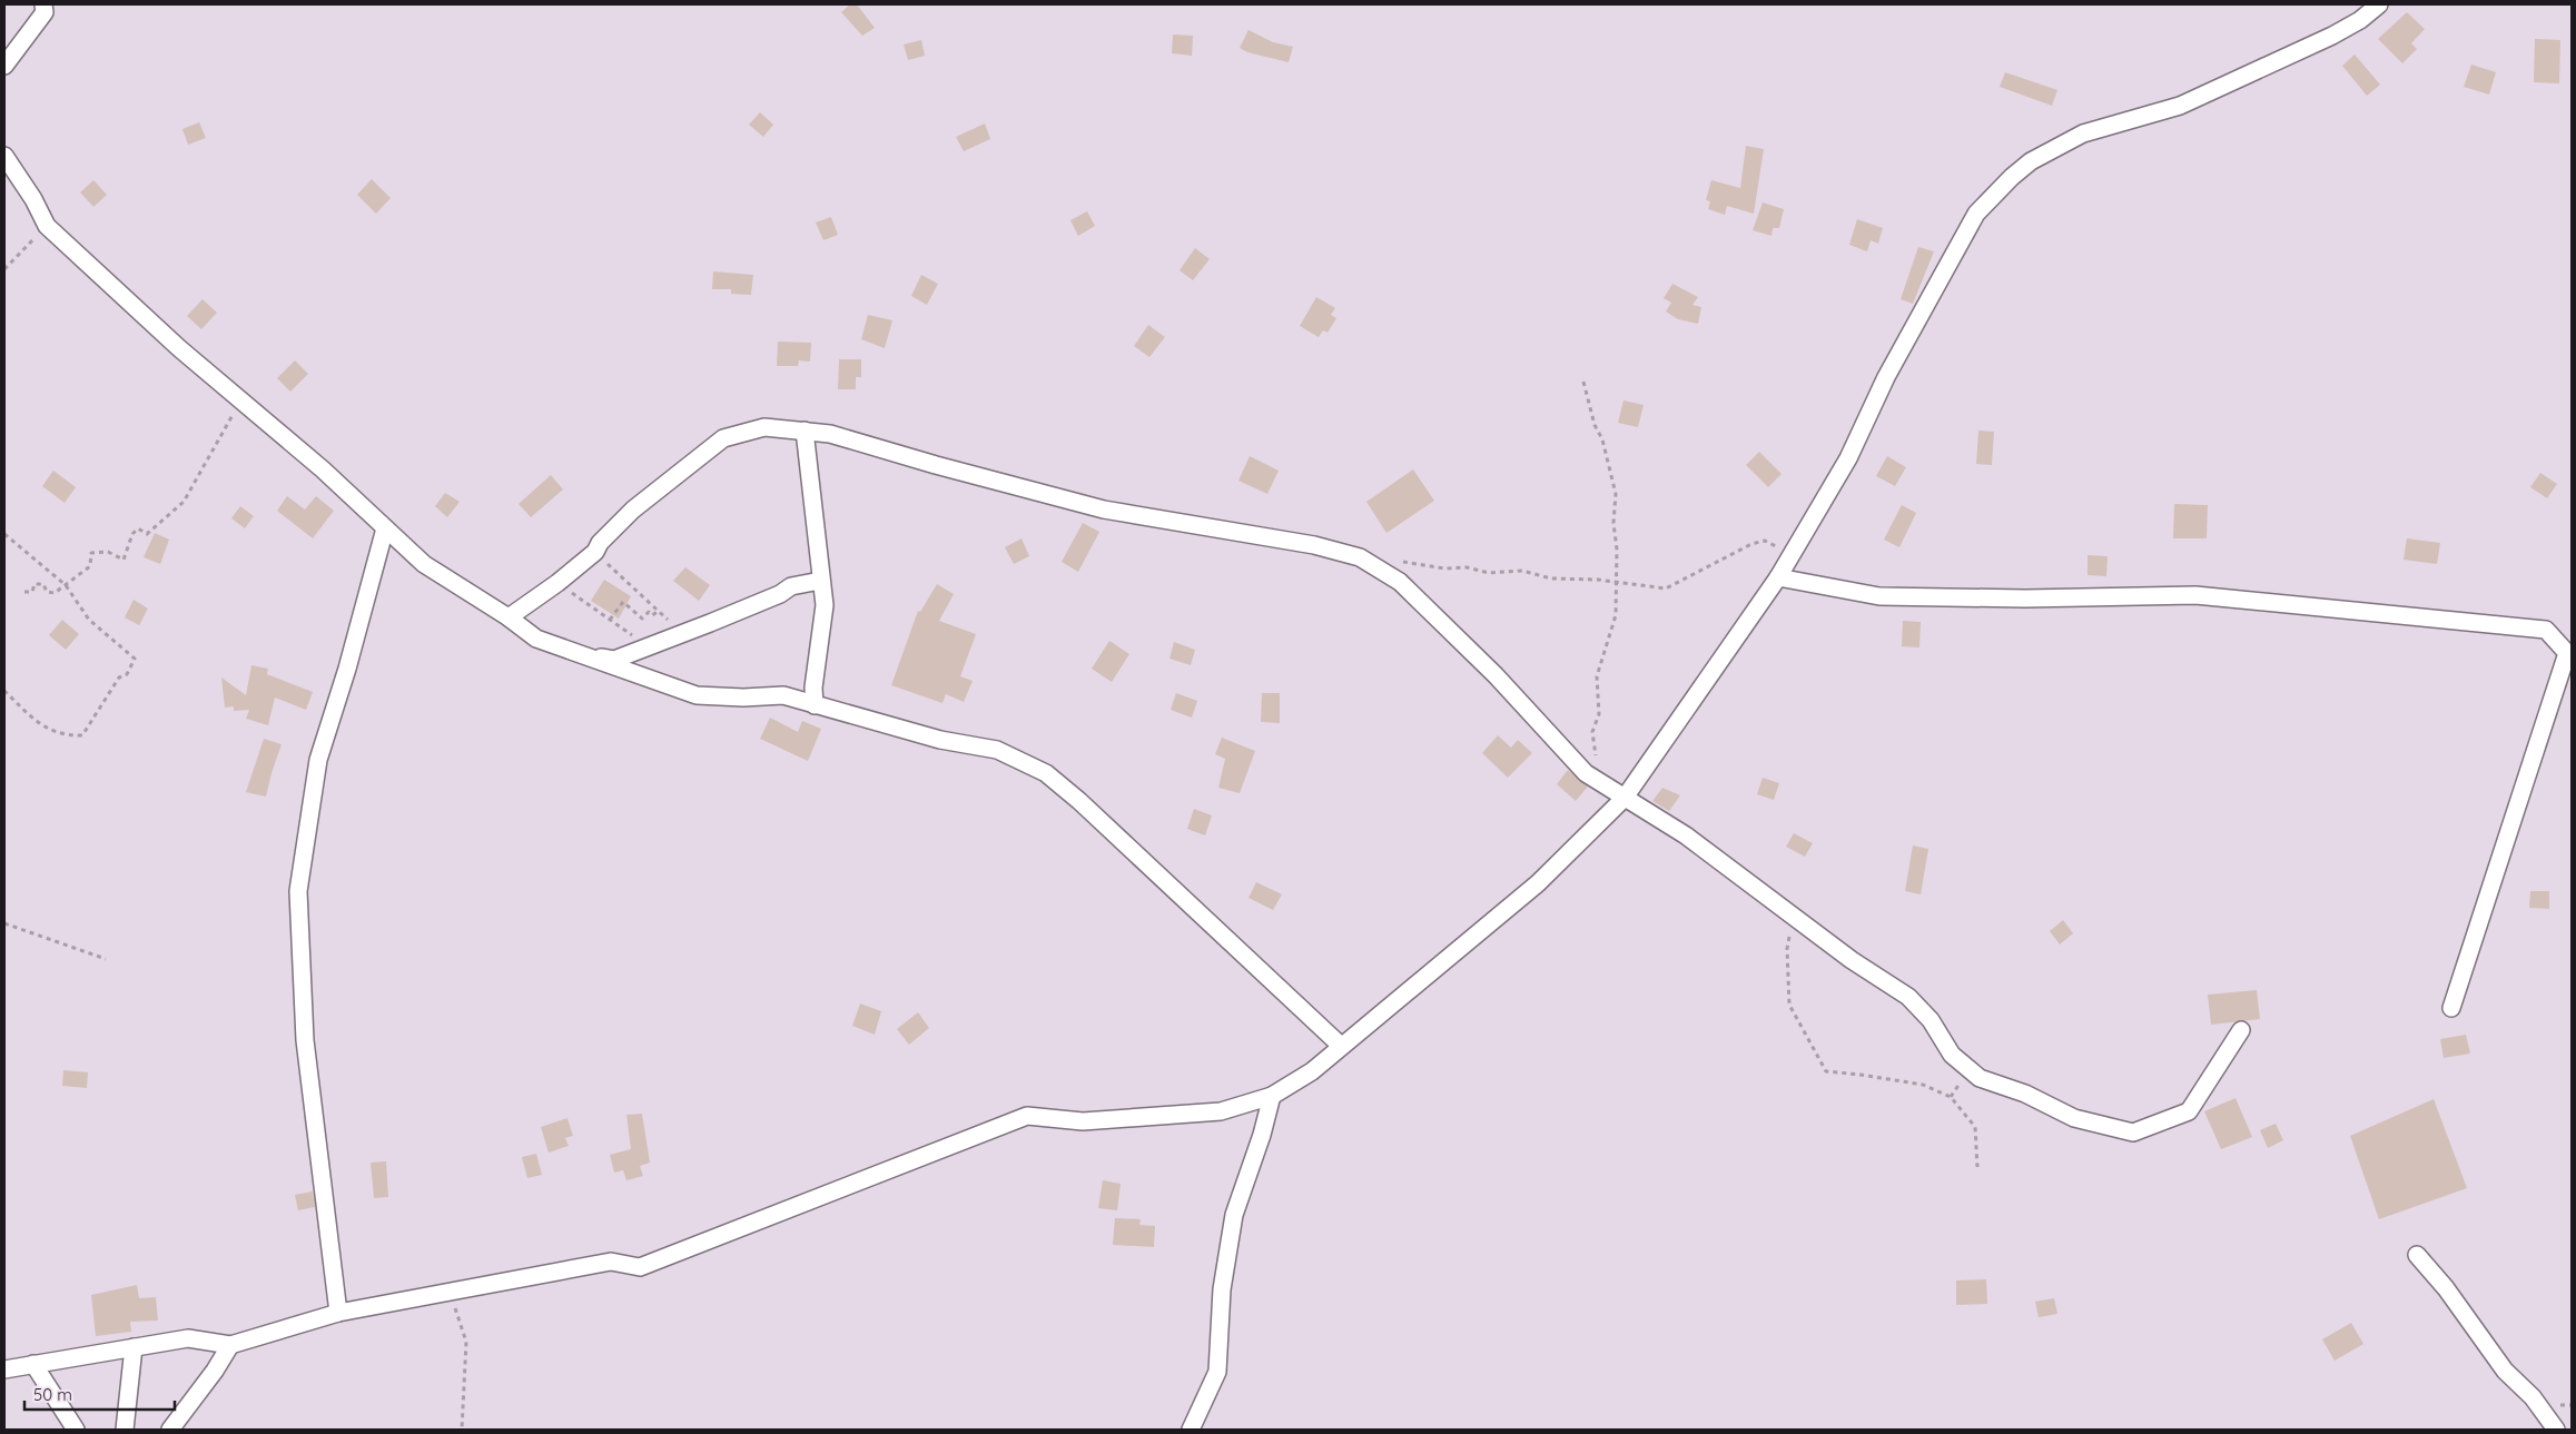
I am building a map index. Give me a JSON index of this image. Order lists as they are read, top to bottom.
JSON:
{
  "scale_bar": "50 m"
}
